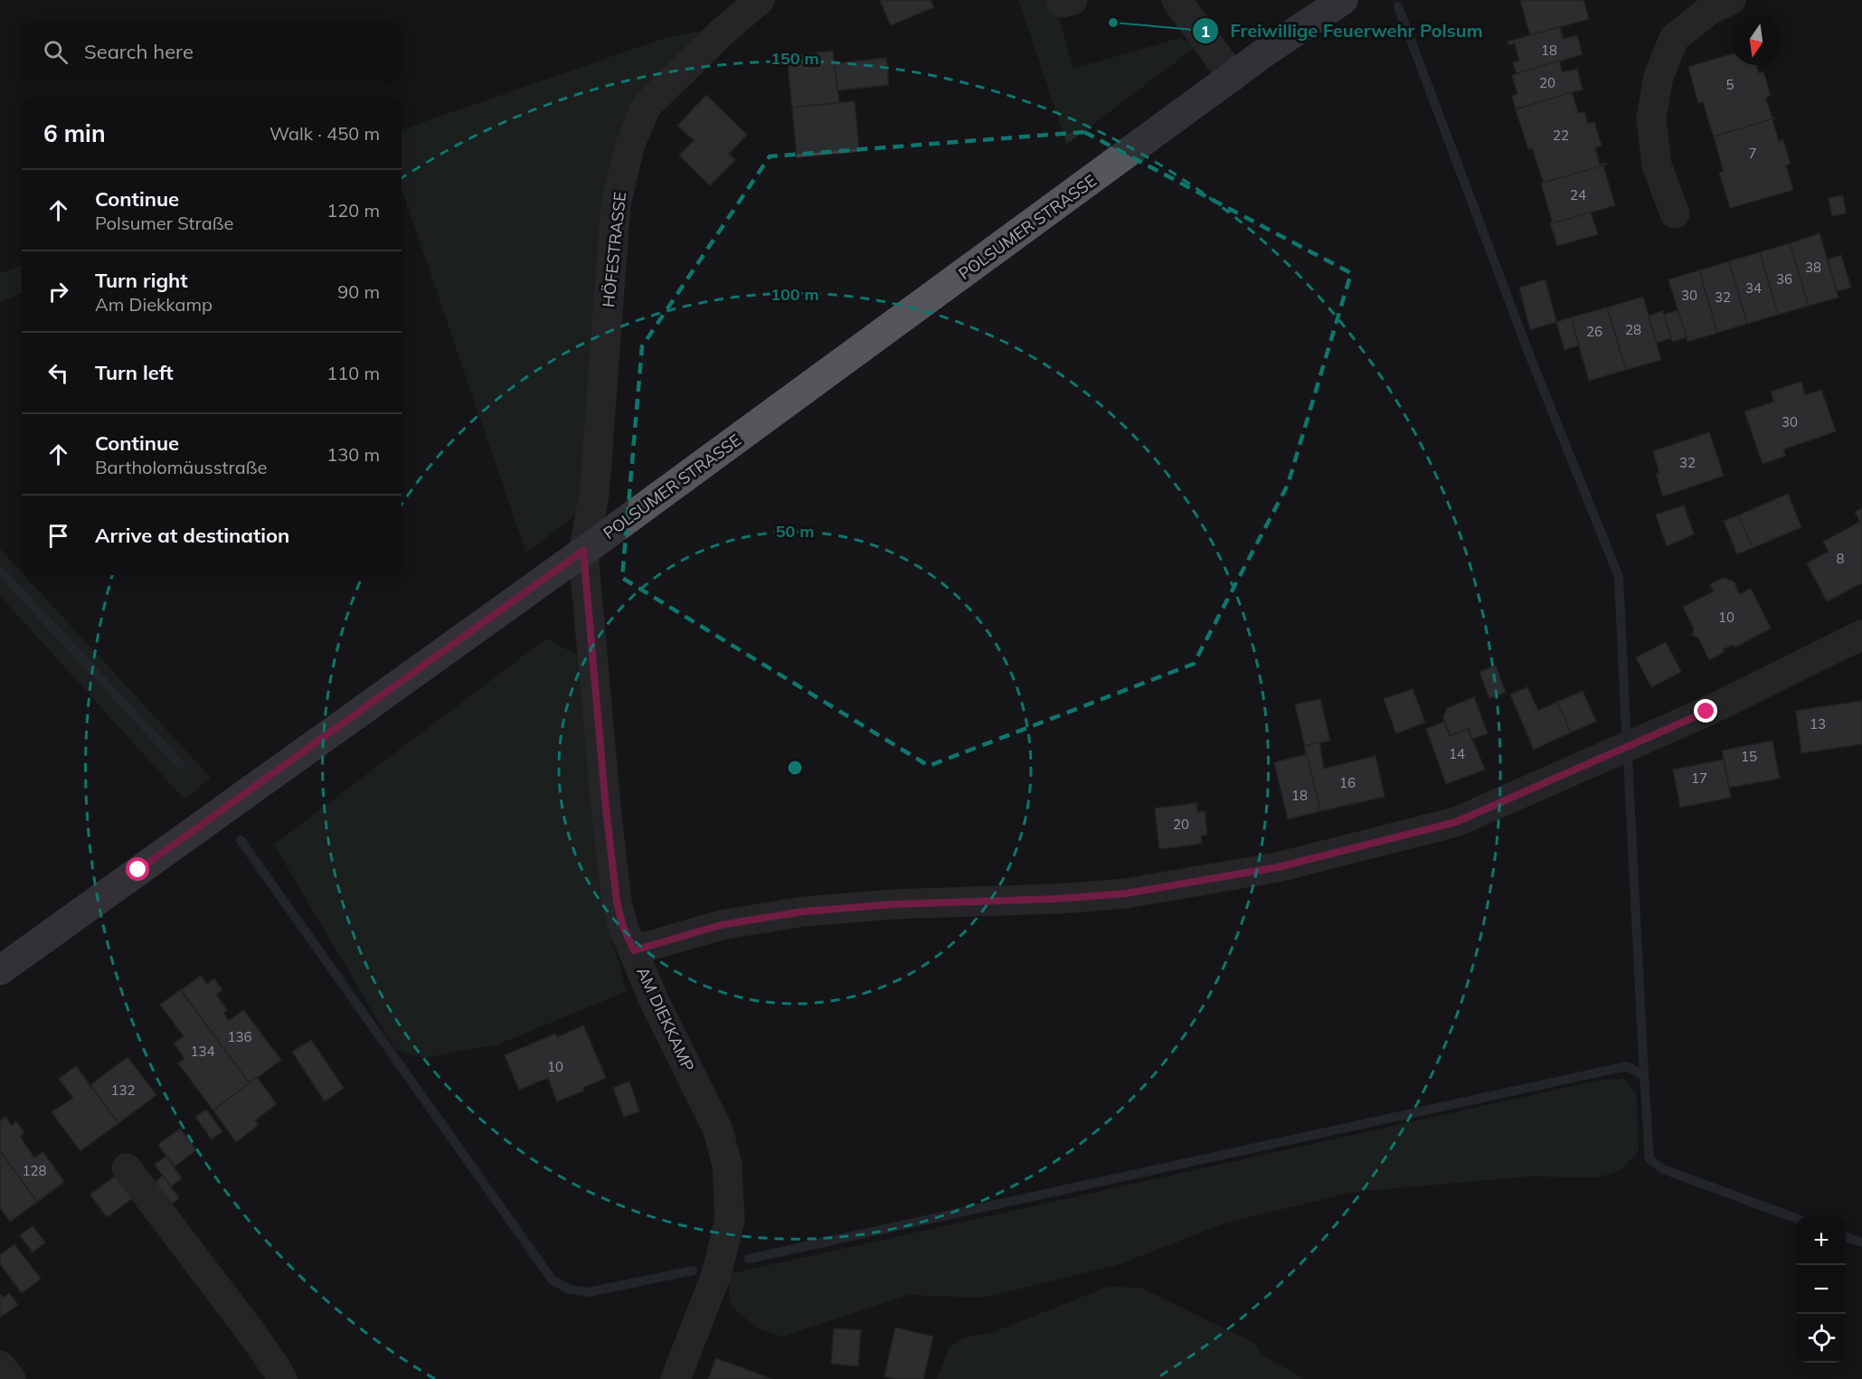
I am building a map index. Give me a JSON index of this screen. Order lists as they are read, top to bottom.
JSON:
{
  "streets": {
    "main road": ["POLSUMER STRASSE"],
    "street": ["HÖFESTRASSE", "AM DIEKKAMP"]
  },
  "crossings": [
    ["POLSUMER STRASSE", "HÖFESTRASSE"],
    ["POLSUMER STRASSE", "AM DIEKKAMP"],
    ["HÖFESTRASSE", "AM DIEKKAMP"]
  ],
  "places": ["Freiwillige Feuerwehr Polsum"],
  "house_numbers": [
    "18",
    "20",
    "5",
    "22",
    "7",
    "24",
    "38",
    "36",
    "34",
    "30",
    "32",
    "28",
    "26",
    "30",
    "32",
    "8",
    "10",
    "13",
    "14",
    "15",
    "17",
    "16",
    "18",
    "20",
    "136",
    "134",
    "10",
    "132",
    "128"
  ],
  "north": "bottom",
  "page": {
    "search": "Search here",
    "heading": ["6 min", "Walk · 450 m"],
    "list": [
      ["Continue", "Polsumer Straße", "120 m"],
      ["Turn right", "Am Diekkamp", "90 m"],
      ["Turn left", "110 m"],
      ["Continue", "Bartholomäusstraße", "130 m"],
      "Arrive at destination"
    ],
    "map_buttons": ["+", "−"]
  },
  "rings": ["150 m", "100 m", "50 m"]
}
